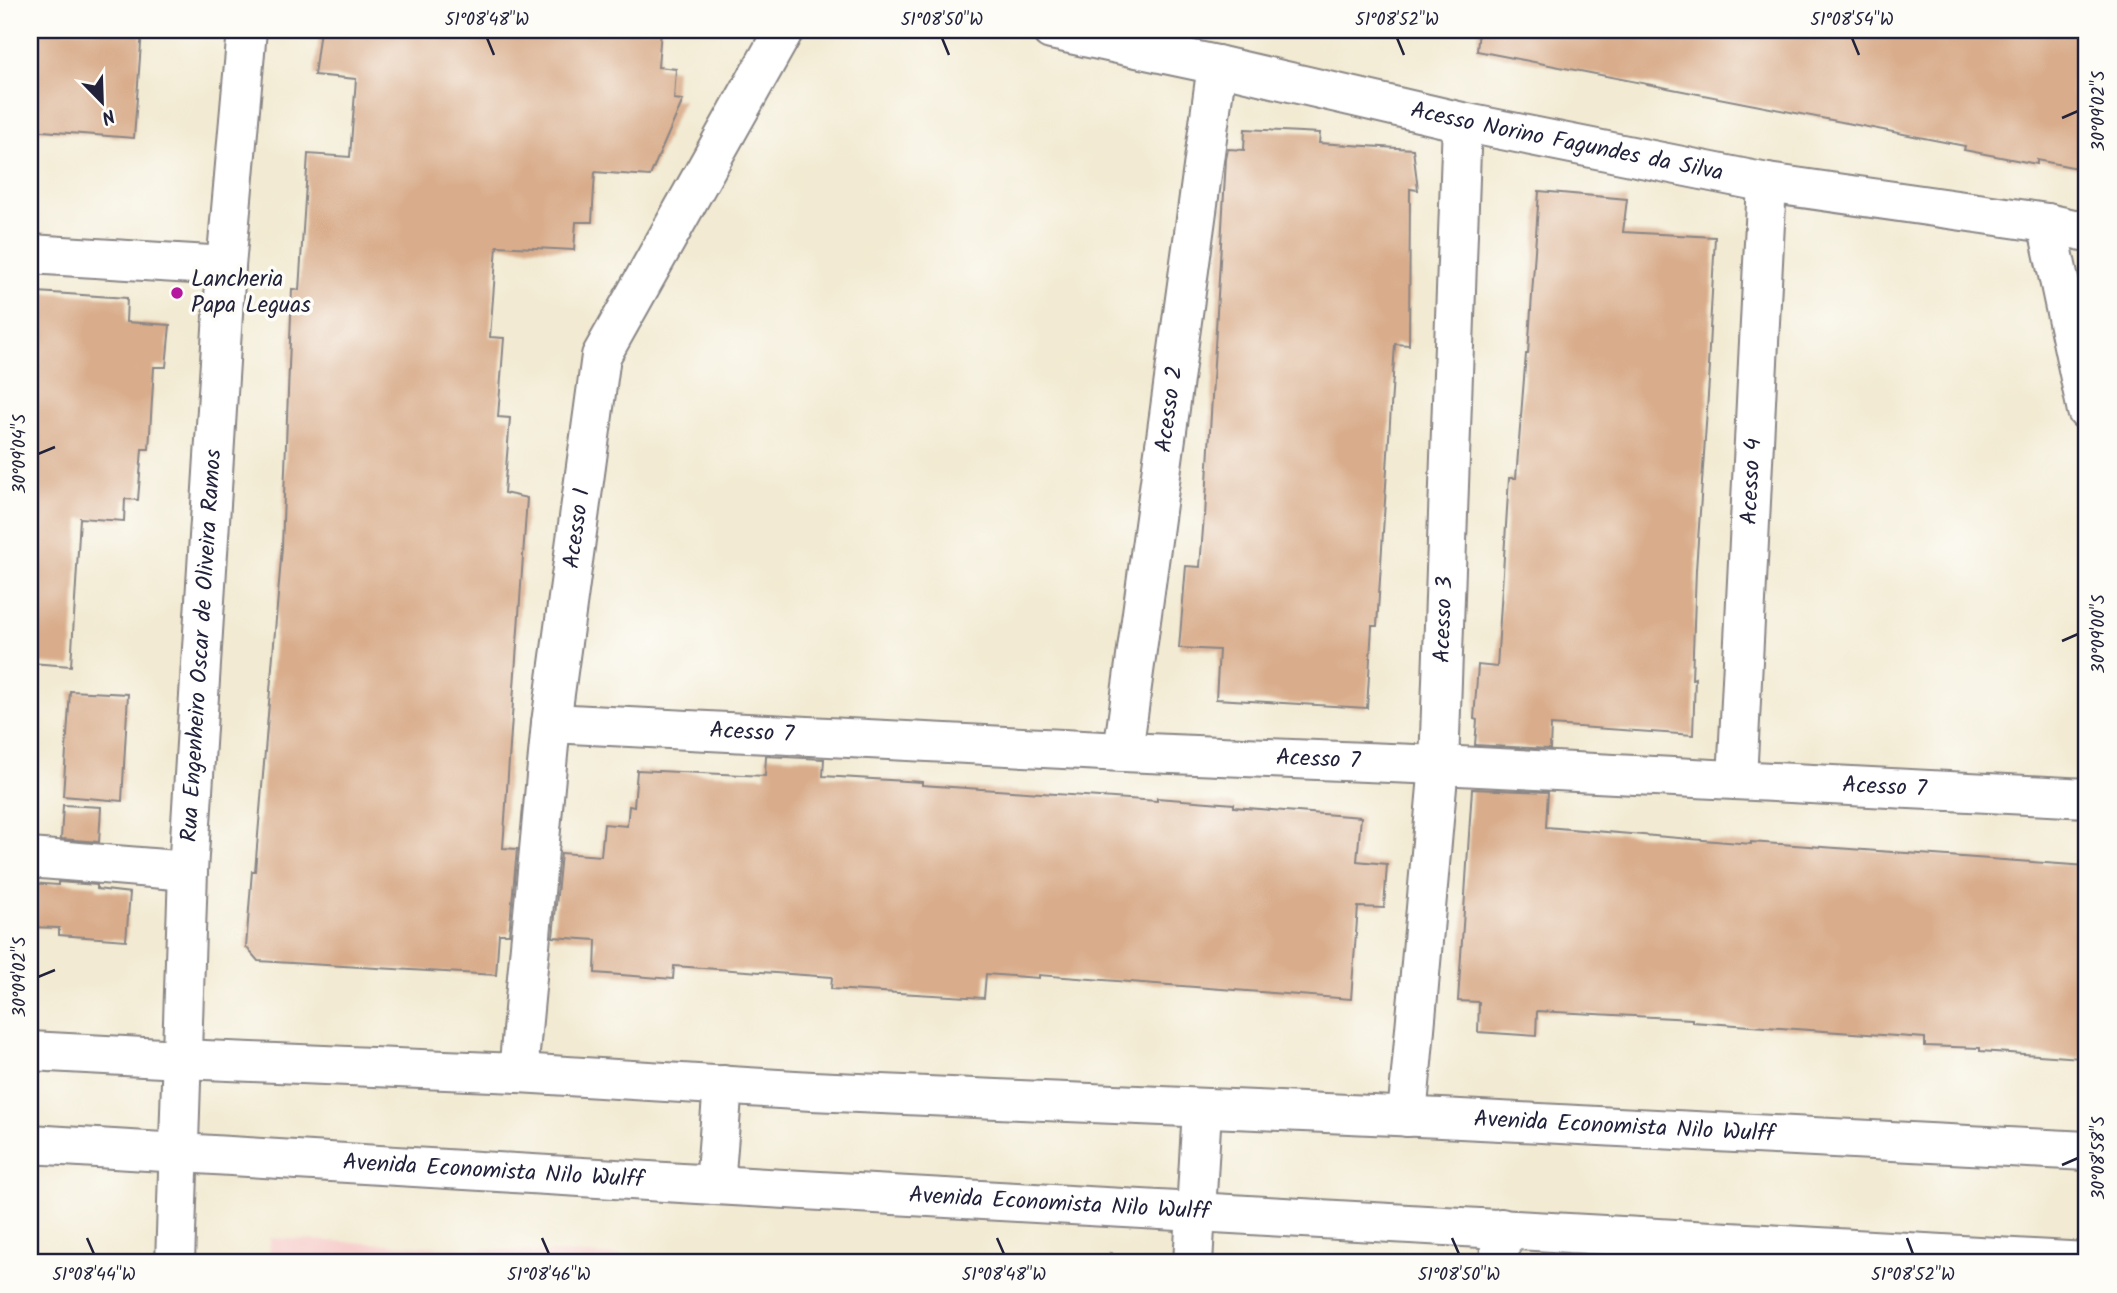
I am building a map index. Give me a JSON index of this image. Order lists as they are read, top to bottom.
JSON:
{
  "streets": {
    "street": [
      "Acesso Norino Fagundes da Silva",
      "Acesso 2",
      "Acesso 4",
      "Acesso 1",
      "Acesso 3",
      "Rua Engenheiro Oscar de Oliveira Ramos",
      "Acesso 7",
      "Avenida Economista Nilo Wulff"
    ]
  },
  "crossings": [
    ["Acesso Norino Fagundes da Silva", "Acesso 2"],
    ["Acesso Norino Fagundes da Silva", "Acesso 4"],
    ["Acesso Norino Fagundes da Silva", "Acesso 3"],
    ["Acesso 2", "Acesso 7"],
    ["Acesso 4", "Acesso 7"],
    ["Acesso 1", "Acesso 7"],
    ["Acesso 1", "Avenida Economista Nilo Wulff"],
    ["Acesso 3", "Acesso 7"],
    ["Acesso 3", "Avenida Economista Nilo Wulff"],
    ["Rua Engenheiro Oscar de Oliveira Ramos", "Avenida Economista Nilo Wulff"]
  ],
  "places": ["Lancheria Papa Leguas"],
  "north": "bottom right",
  "coordinates": [
    "51°08'48\"W",
    "51°08'50\"W",
    "51°08'52\"W",
    "51°08'54\"W",
    "30°09'02\"S",
    "30°09'04\"S",
    "30°09'00\"S",
    "30°08'58\"S",
    "51°08'44\"W",
    "51°08'46\"W"
  ]
}
